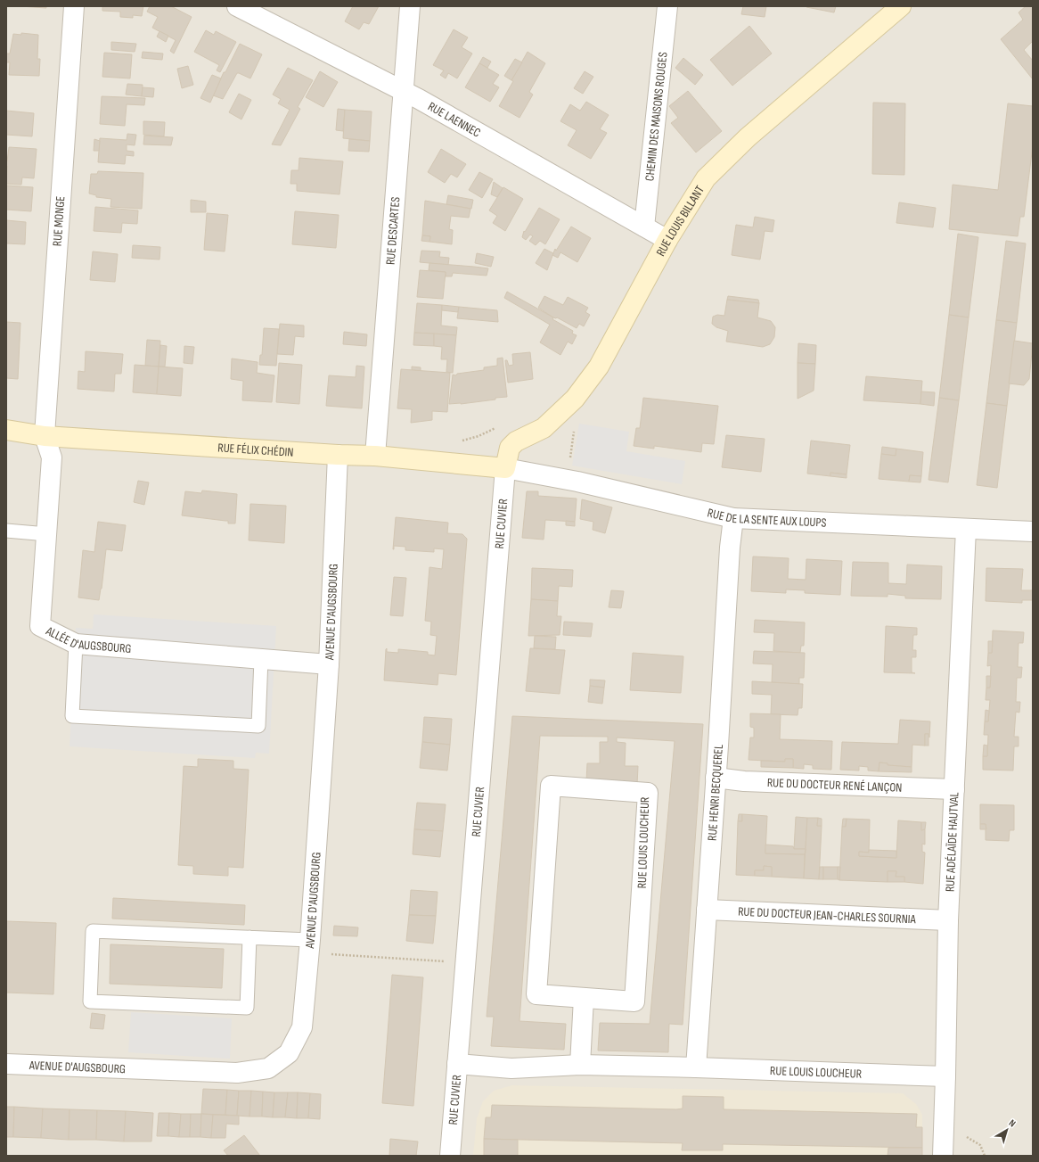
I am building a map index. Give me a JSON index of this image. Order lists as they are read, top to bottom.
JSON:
{
  "streets": {
    "street": [
      "CHEMIN DES MAISONS ROUGES",
      "RUE LAENNEC",
      "RUE MONGE",
      "RUE LOUIS BILLANT",
      "RUE DESCARTES",
      "RUE FÉLIX CHÉDIN",
      "RUE DE LA SENTE AUX LOUPS",
      "RUE CUVIER",
      "AVENUE D'AUGSBOURG",
      "ALLÉE D'AUGSBOURG",
      "RUE DU DOCTEUR RENÉ LANÇON",
      "RUE HENRI BECQUEREL",
      "RUE ADÉLAÏDE HAUTVAL",
      "RUE LOUIS LOUCHEUR",
      "RUE DU DOCTEUR JEAN-CHARLES SOURNIA"
    ]
  },
  "crossings": [
    ["CHEMIN DES MAISONS ROUGES", "RUE LAENNEC"],
    ["RUE LAENNEC", "RUE LOUIS BILLANT"],
    ["RUE LAENNEC", "RUE DESCARTES"],
    ["RUE MONGE", "RUE FÉLIX CHÉDIN"],
    ["RUE MONGE", "ALLÉE D'AUGSBOURG"],
    ["RUE LOUIS BILLANT", "RUE FÉLIX CHÉDIN"],
    ["RUE LOUIS BILLANT", "RUE DE LA SENTE AUX LOUPS"],
    ["RUE LOUIS BILLANT", "RUE CUVIER"],
    ["RUE DESCARTES", "RUE FÉLIX CHÉDIN"],
    ["RUE FÉLIX CHÉDIN", "RUE DE LA SENTE AUX LOUPS"],
    ["RUE FÉLIX CHÉDIN", "RUE CUVIER"],
    ["RUE FÉLIX CHÉDIN", "AVENUE D'AUGSBOURG"],
    ["RUE FÉLIX CHÉDIN", "ALLÉE D'AUGSBOURG"],
    ["RUE DE LA SENTE AUX LOUPS", "RUE CUVIER"],
    ["RUE DE LA SENTE AUX LOUPS", "RUE HENRI BECQUEREL"],
    ["RUE DE LA SENTE AUX LOUPS", "RUE ADÉLAÏDE HAUTVAL"],
    ["RUE CUVIER", "RUE LOUIS LOUCHEUR"],
    ["AVENUE D'AUGSBOURG", "ALLÉE D'AUGSBOURG"],
    ["RUE DU DOCTEUR RENÉ LANÇON", "RUE HENRI BECQUEREL"],
    ["RUE DU DOCTEUR RENÉ LANÇON", "RUE ADÉLAÏDE HAUTVAL"],
    ["RUE HENRI BECQUEREL", "RUE LOUIS LOUCHEUR"],
    ["RUE HENRI BECQUEREL", "RUE DU DOCTEUR JEAN-CHARLES SOURNIA"],
    ["RUE ADÉLAÏDE HAUTVAL", "RUE LOUIS LOUCHEUR"],
    ["RUE ADÉLAÏDE HAUTVAL", "RUE DU DOCTEUR JEAN-CHARLES SOURNIA"]
  ],
  "north": "top right"
}
